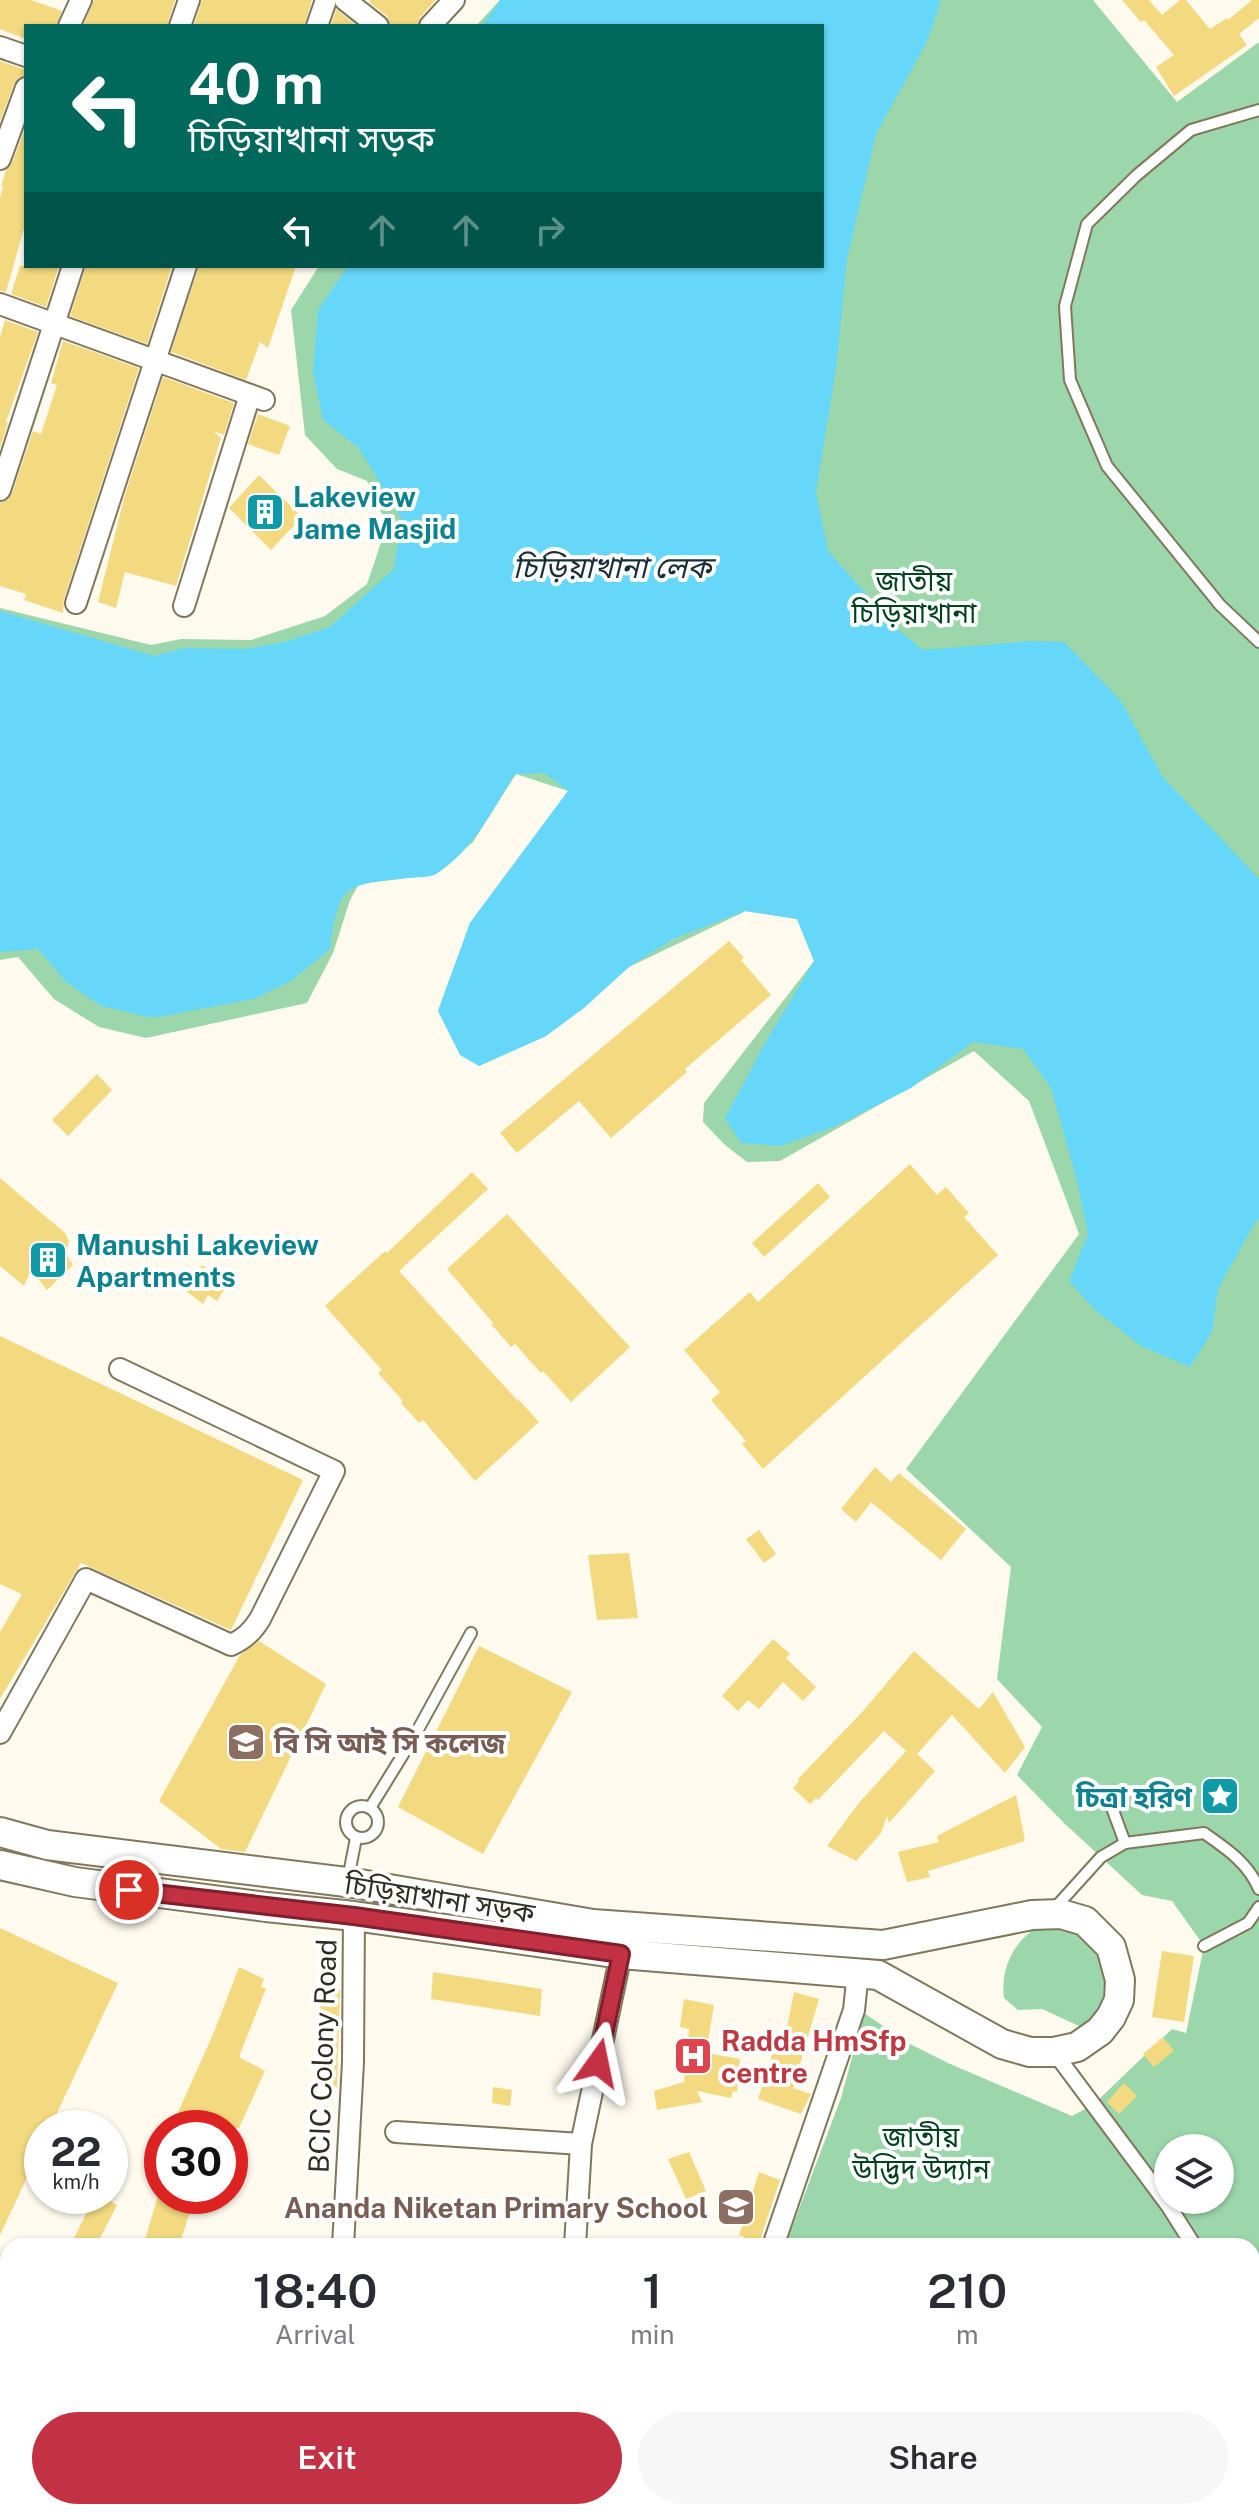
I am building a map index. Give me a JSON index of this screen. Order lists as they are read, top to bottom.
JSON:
{
  "streets": {
    "main road": ["চিড়িয়াখানা সড়ক"],
    "street": ["BCIC Colony Road"]
  },
  "crossings": [
    ["চিড়িয়াখানা সড়ক", "BCIC Colony Road"]
  ],
  "water": ["চিড়িয়াখানা লেক"],
  "parks": ["জাতীয় চিড়িয়াখানা", "জাতীয় উদ্ভিদ উদ্যান"],
  "places": {
    "building": ["Lakeview Jame Masjid", "Manushi Lakeview Apartments"],
    "school or university": ["বি সি আই সি কলেজ", "Ananda Niketan Primary School"],
    "place": ["চিত্রা হরিণ"],
    "hospital": ["Radda HmSfp centre"]
  },
  "page": {
    "turn": ["40 m", "চিড়িয়াখানা সড়ক"],
    "speed": "22 km/h",
    "limit": "30",
    "eta": [
      "18:40",
      "Arrival",
      "1",
      "min",
      "210",
      "m"
    ],
    "buttons": ["Exit", "Share"]
  }
}
